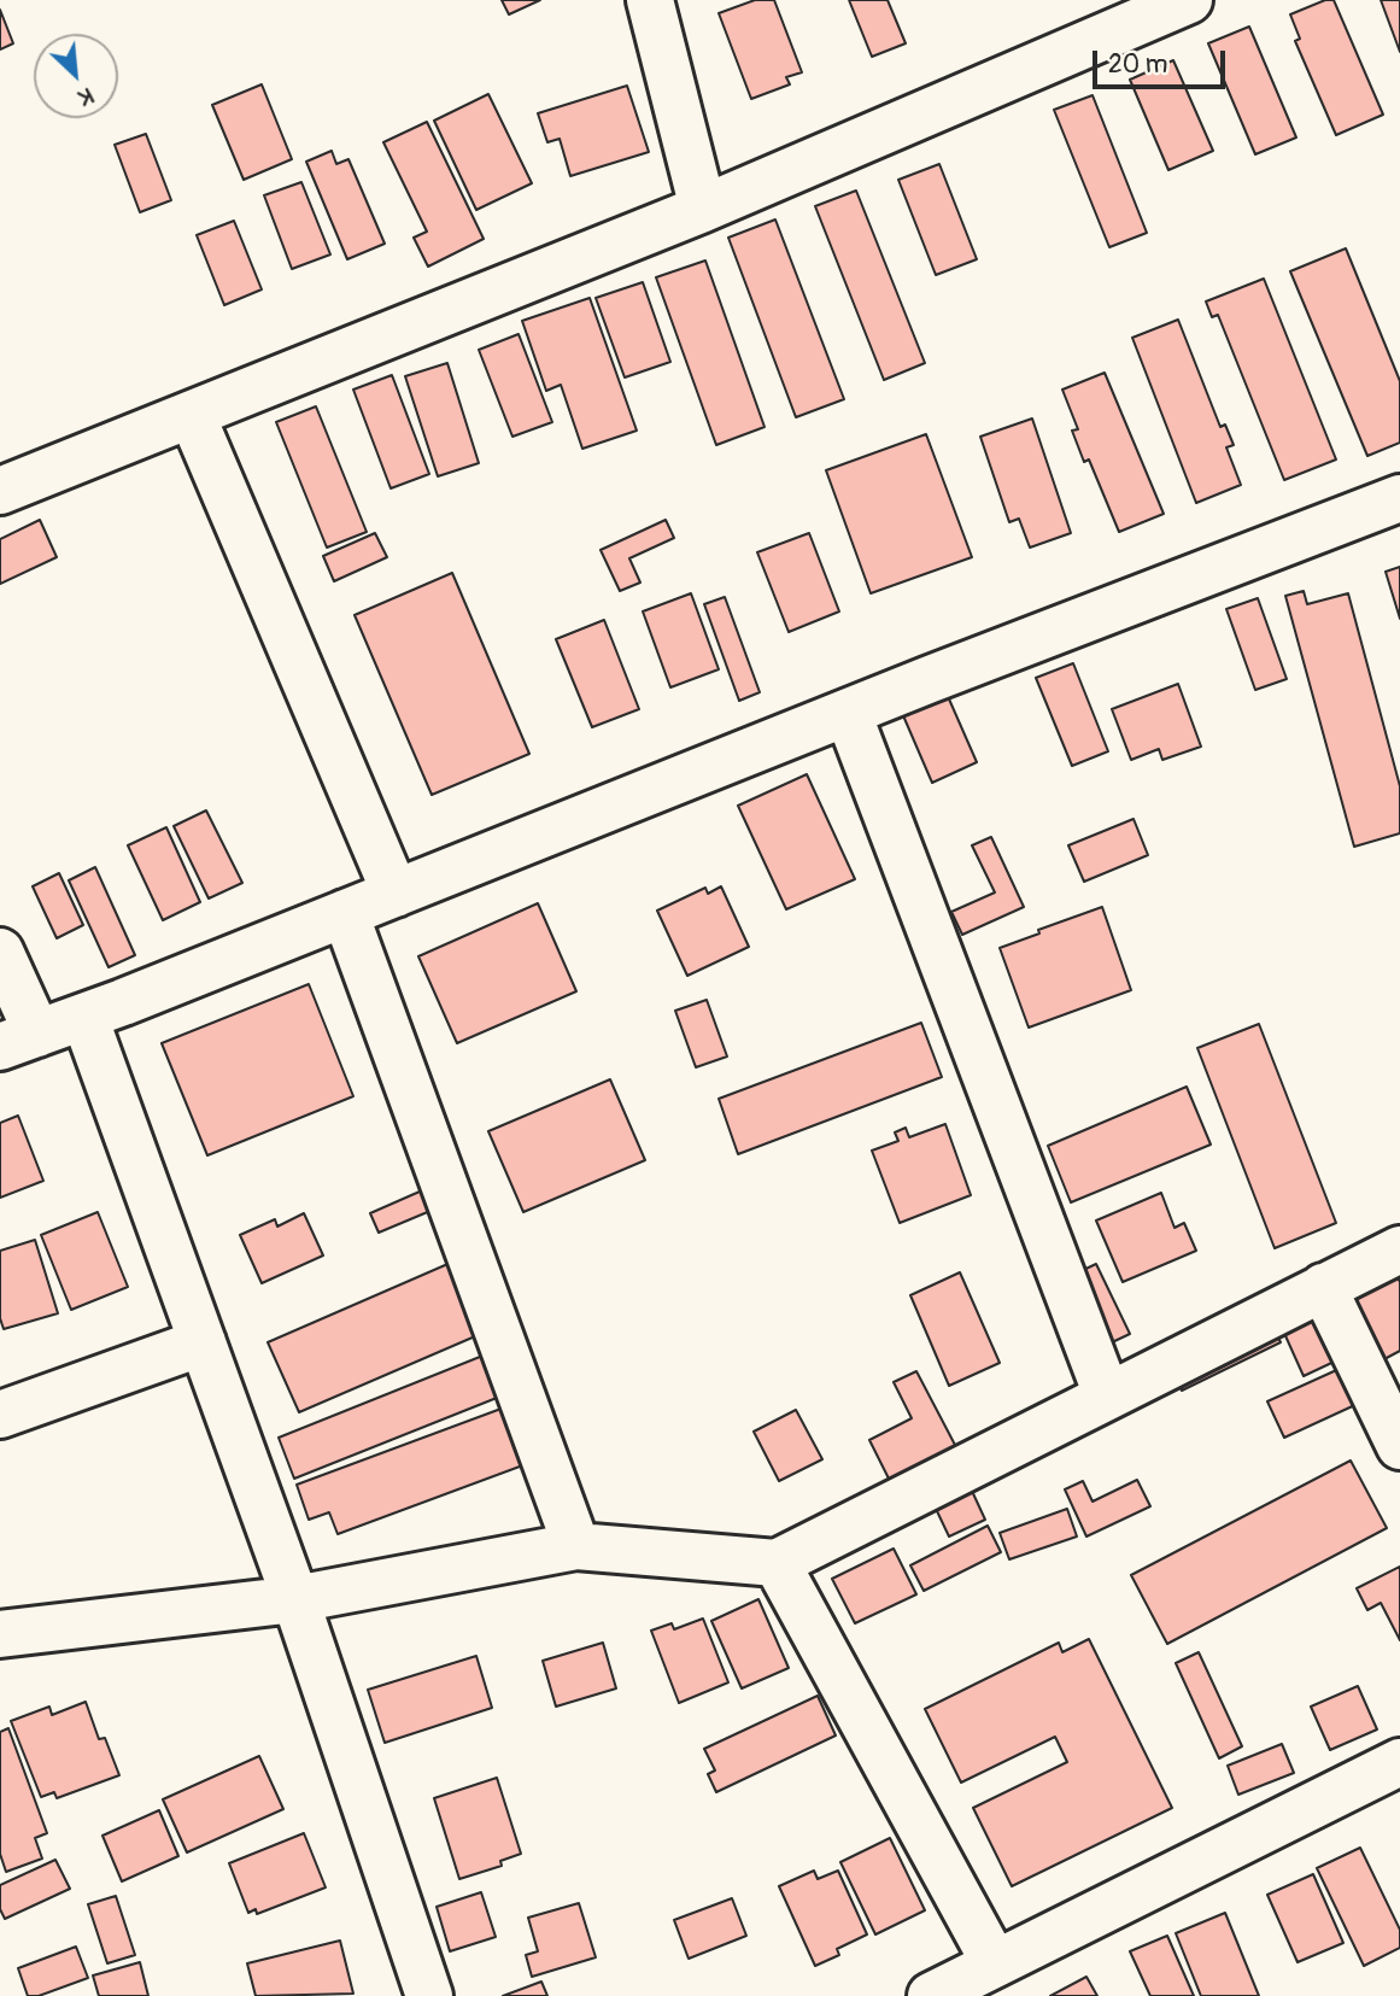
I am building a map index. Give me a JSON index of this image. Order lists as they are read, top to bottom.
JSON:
{
  "scale_bar": "20 m",
  "north": "bottom right"
}
